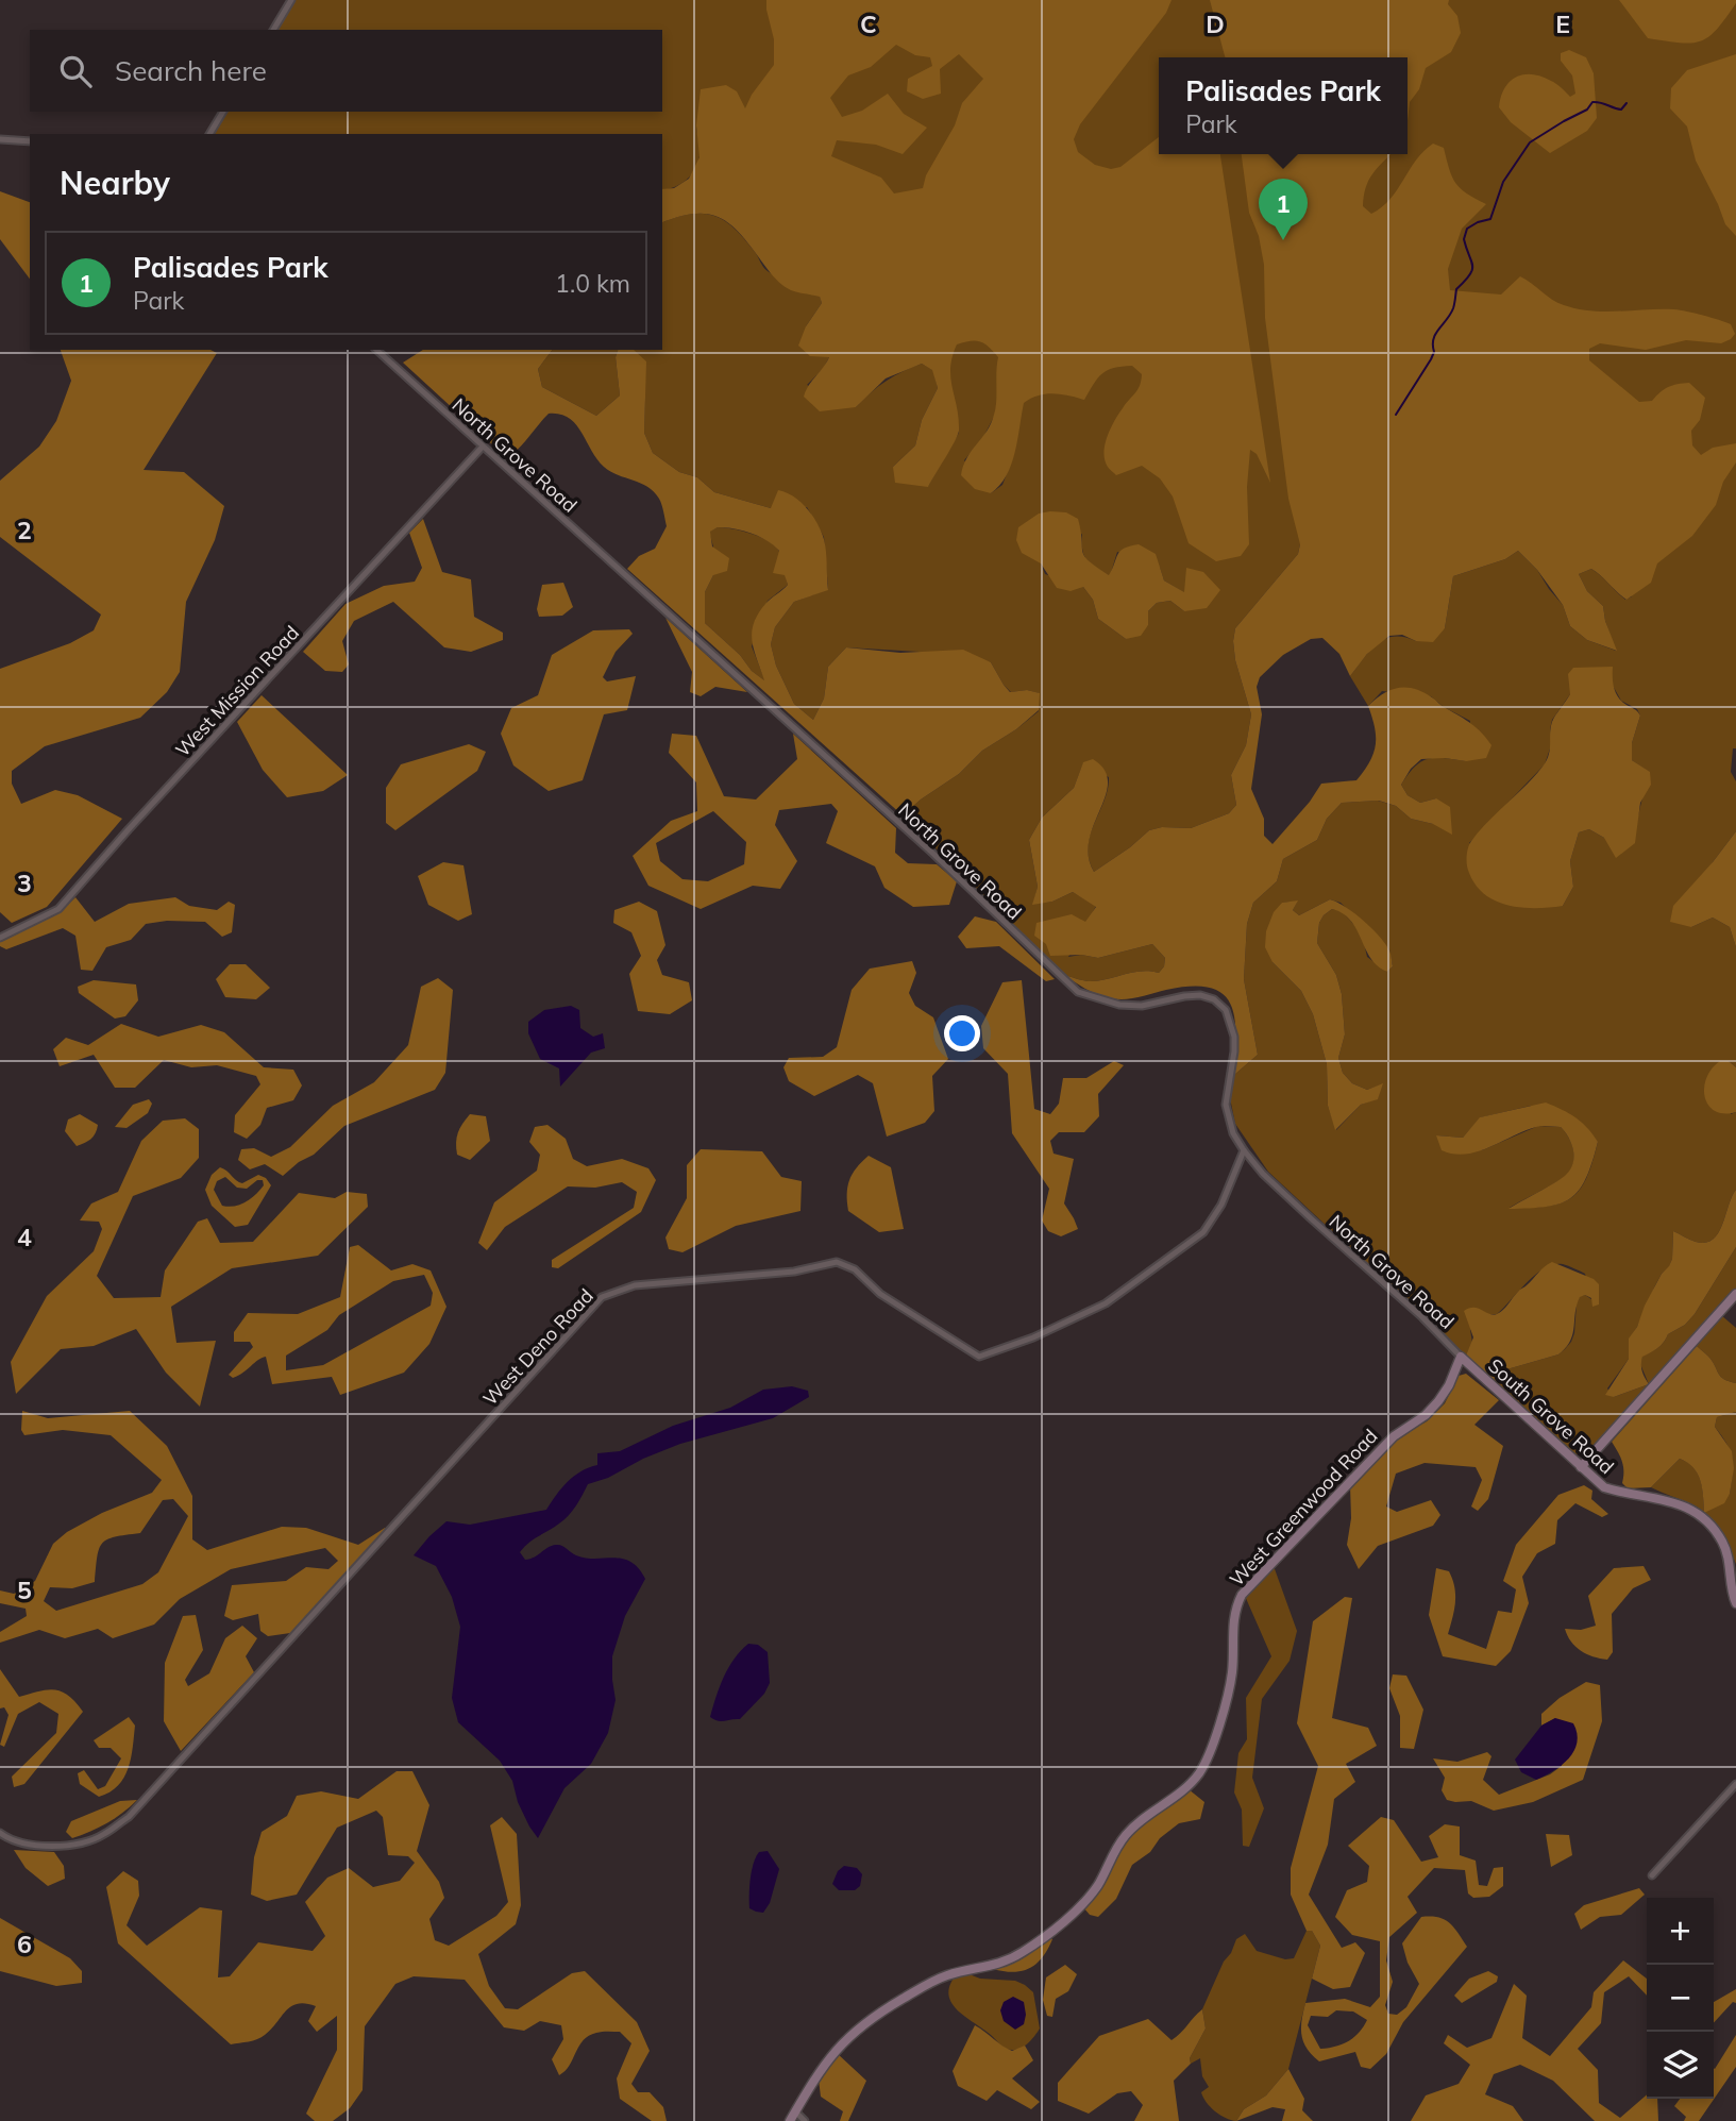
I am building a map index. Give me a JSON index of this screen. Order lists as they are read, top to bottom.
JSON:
{
  "streets": {
    "street": [
      "North Grove Road",
      "West Mission Road",
      "West Deno Road",
      "South Grove Road",
      "West Greenwood Road"
    ]
  },
  "crossings": [
    ["North Grove Road", "West Mission Road"],
    ["North Grove Road", "West Deno Road"],
    ["North Grove Road", "South Grove Road"],
    ["North Grove Road", "West Greenwood Road"],
    ["South Grove Road", "West Greenwood Road"]
  ],
  "page": {
    "search": "Search here",
    "popup": ["Palisades Park", "Park"],
    "heading": "Nearby",
    "pins": "1",
    "list": [
      {
        "mark": "1",
        "name": "Palisades Park",
        "note": "Park",
        "value": "1.0 km"
      }
    ],
    "map_buttons": ["+", "−"]
  },
  "grid": {
    "columns": ["C", "D", "E"],
    "rows": [
      "2",
      "3",
      "4",
      "5",
      "6"
    ]
  }
}
